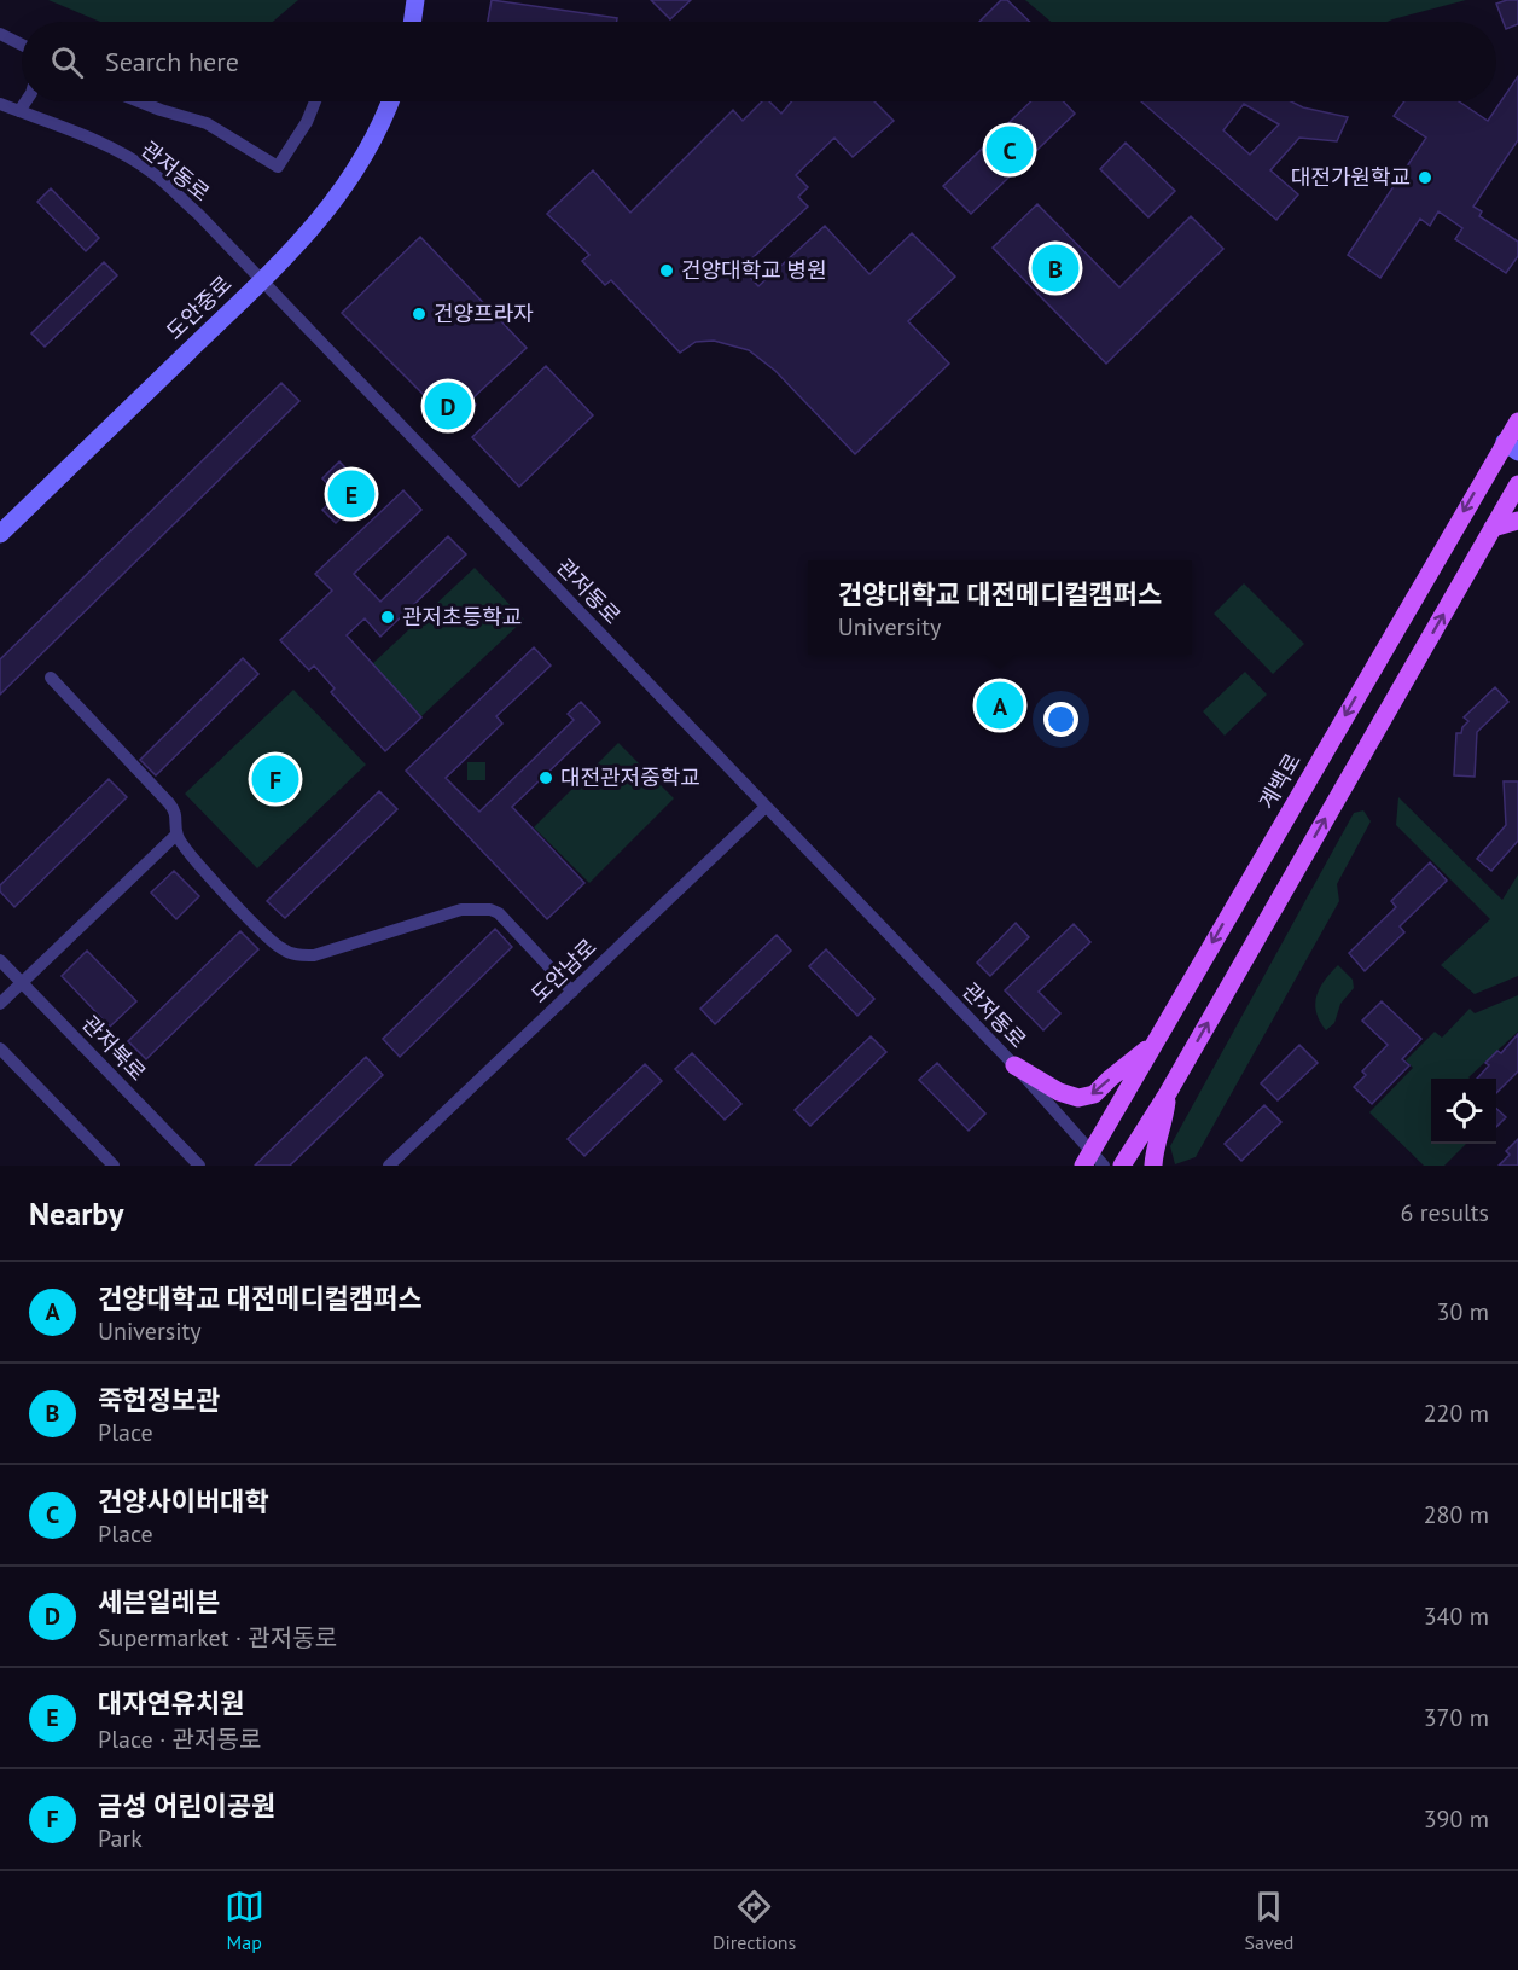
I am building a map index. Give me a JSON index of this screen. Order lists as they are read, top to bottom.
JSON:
{
  "streets": {
    "main road": ["계백로"],
    "street": [
      "관저동로",
      "도안중로",
      "도안남로",
      "관저북로"
    ]
  },
  "crossings": [
    ["관저동로", "도안중로"],
    ["관저동로", "계백로"],
    ["관저동로", "도안남로"]
  ],
  "places": [
    "대전가원학교",
    "건양대학교 병원",
    "건양프라자",
    "관저초등학교",
    "대전관저중학교"
  ],
  "page": {
    "search": "Search here",
    "pins": [
      "C",
      "B",
      "D",
      "E",
      "A",
      "F"
    ],
    "popup": ["건양대학교 대전메디컬캠퍼스", "University"],
    "heading": ["Nearby", "6 results"],
    "list": [
      {
        "mark": "A",
        "name": "건양대학교 대전메디컬캠퍼스",
        "note": "University",
        "value": "30 m"
      },
      {
        "mark": "B",
        "name": "죽헌정보관",
        "note": "Place",
        "value": "220 m"
      },
      {
        "mark": "C",
        "name": "건양사이버대학",
        "note": "Place",
        "value": "280 m"
      },
      {
        "mark": "D",
        "name": "세븐일레븐",
        "note": "Supermarket · 관저동로",
        "value": "340 m"
      },
      {
        "mark": "E",
        "name": "대자연유치원",
        "note": "Place · 관저동로",
        "value": "370 m"
      },
      {
        "mark": "F",
        "name": "금성 어린이공원",
        "note": "Park",
        "value": "390 m"
      }
    ],
    "nav": ["Map", "Directions", "Saved"]
  }
}
